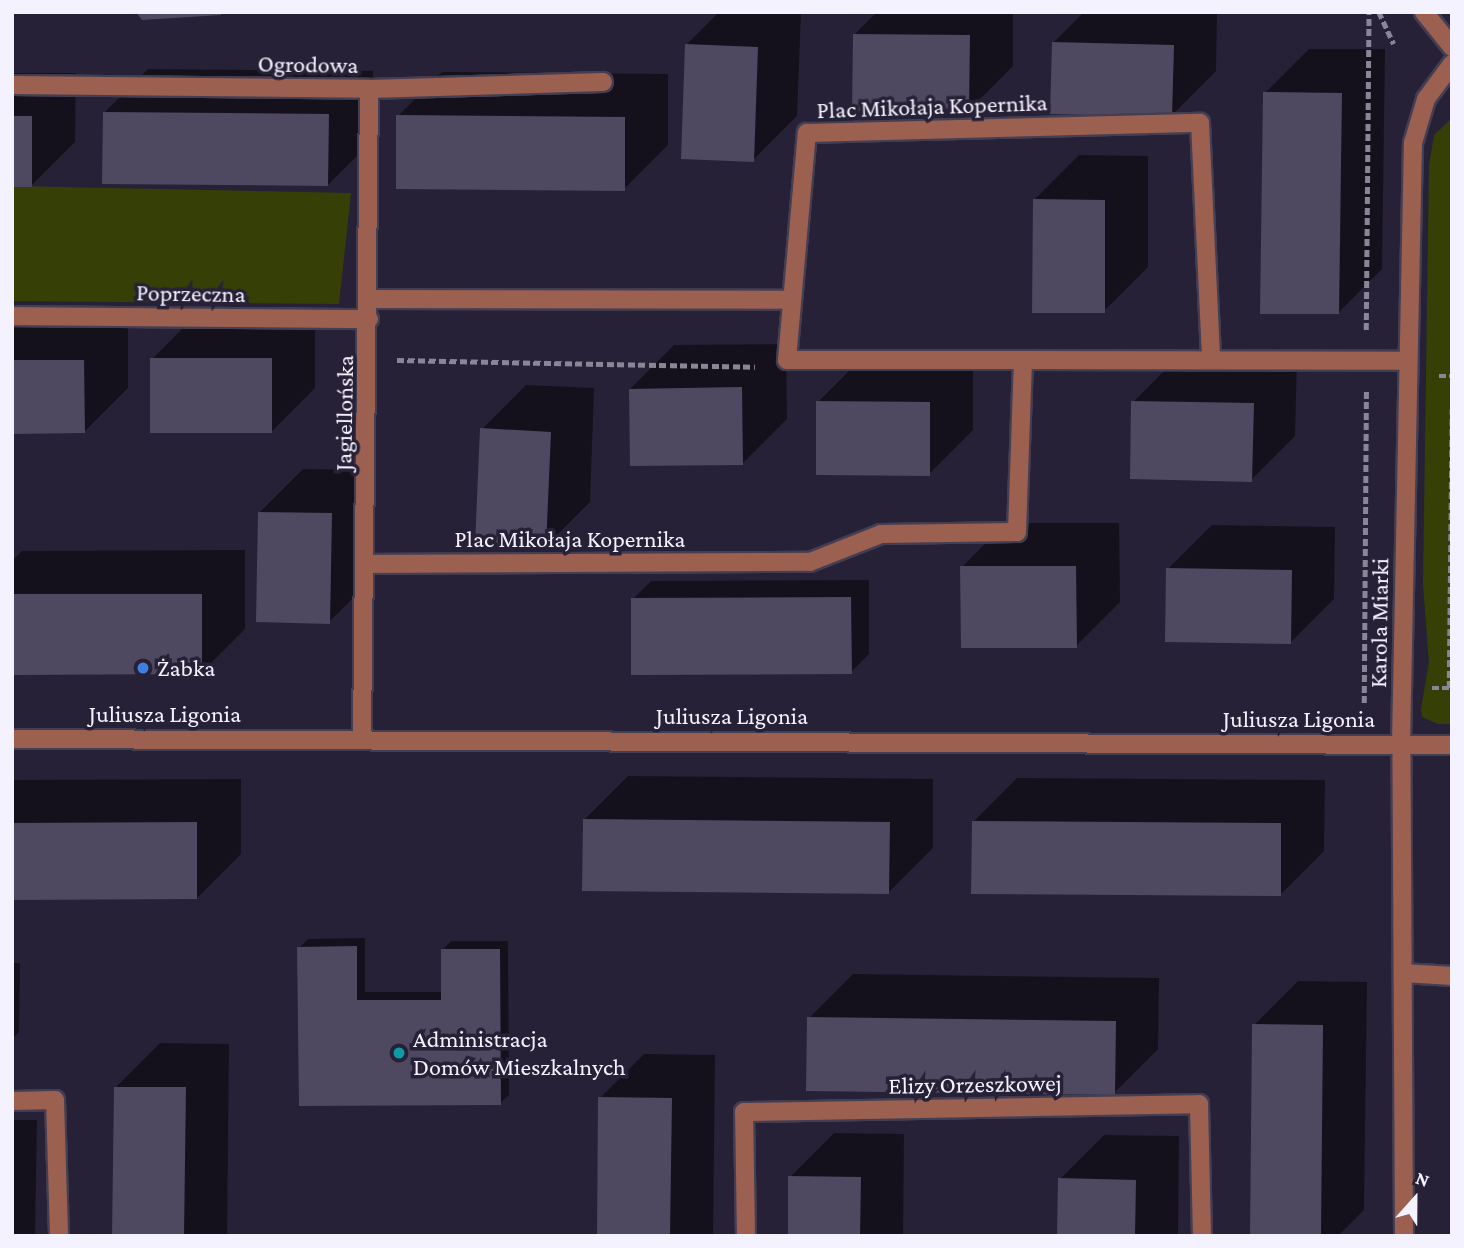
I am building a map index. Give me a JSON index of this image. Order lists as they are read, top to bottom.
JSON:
{
  "streets": {
    "street": [
      "Ogrodowa",
      "Plac Mikołaja Kopernika",
      "Poprzeczna",
      "Jagiellońska",
      "Karola Miarki",
      "Juliusza Ligonia",
      "Elizy Orzeszkowej"
    ]
  },
  "crossings": [
    ["Ogrodowa", "Jagiellońska"],
    ["Plac Mikołaja Kopernika", "Jagiellońska"],
    ["Plac Mikołaja Kopernika", "Karola Miarki"],
    ["Poprzeczna", "Jagiellońska"],
    ["Jagiellońska", "Juliusza Ligonia"],
    ["Karola Miarki", "Juliusza Ligonia"]
  ],
  "places": ["Żabka", "Administracja Domów Mieszkalnych"],
  "north": "top"
}
